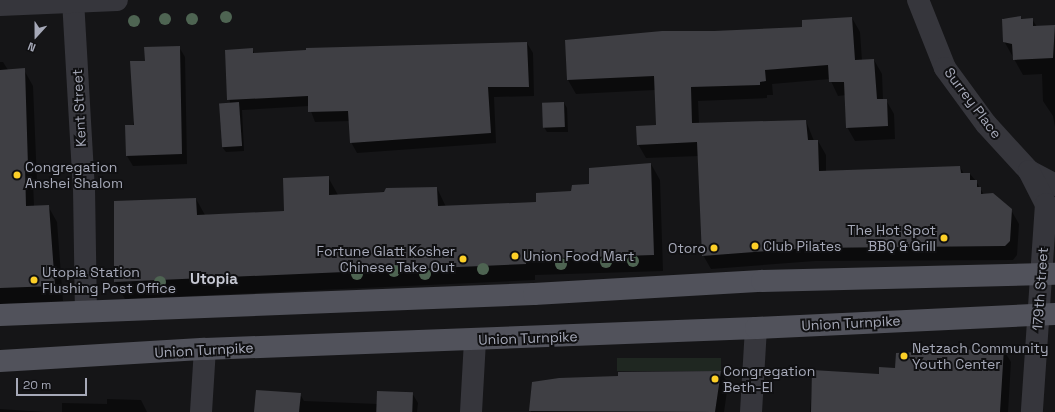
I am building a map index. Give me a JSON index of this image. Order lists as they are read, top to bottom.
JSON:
{
  "streets": {
    "main road": ["Union Turnpike"],
    "street": ["Surrey Place", "Kent Street", "179th Street"]
  },
  "crossings": [
    ["Surrey Place", "179th Street"],
    ["179th Street", "Union Turnpike"]
  ],
  "districts": ["Utopia"],
  "places": [
    "Congregation Anshei Shalom",
    "The Hot Spot BBQ & Grill",
    "Club Pilates",
    "Otoro",
    "Union Food Mart",
    "Fortune Glatt Kosher Chinese Take Out",
    "Utopia Station Flushing Post Office",
    "Netzach Community Youth Center",
    "Congregation Beth-El"
  ],
  "scale_bar": "20 m",
  "north": "bottom"
}
